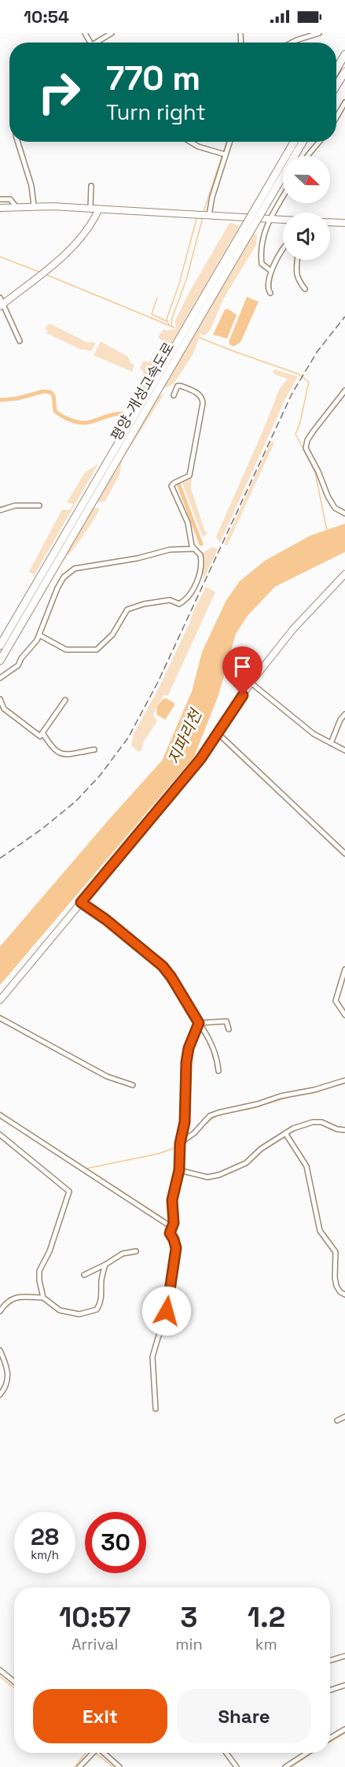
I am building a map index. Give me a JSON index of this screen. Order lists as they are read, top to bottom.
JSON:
{
  "streets": {
    "highway": ["평양-개성고속도로"]
  },
  "water": ["지파리천"],
  "north": "right",
  "page": {
    "status": "10:54",
    "turn": ["770 m", "Turn right"],
    "speed": "28 km/h",
    "limit": "30",
    "eta": [
      "10:57",
      "Arrival",
      "3",
      "min",
      "1.2",
      "km"
    ],
    "buttons": ["Exit", "Share"]
  }
}
